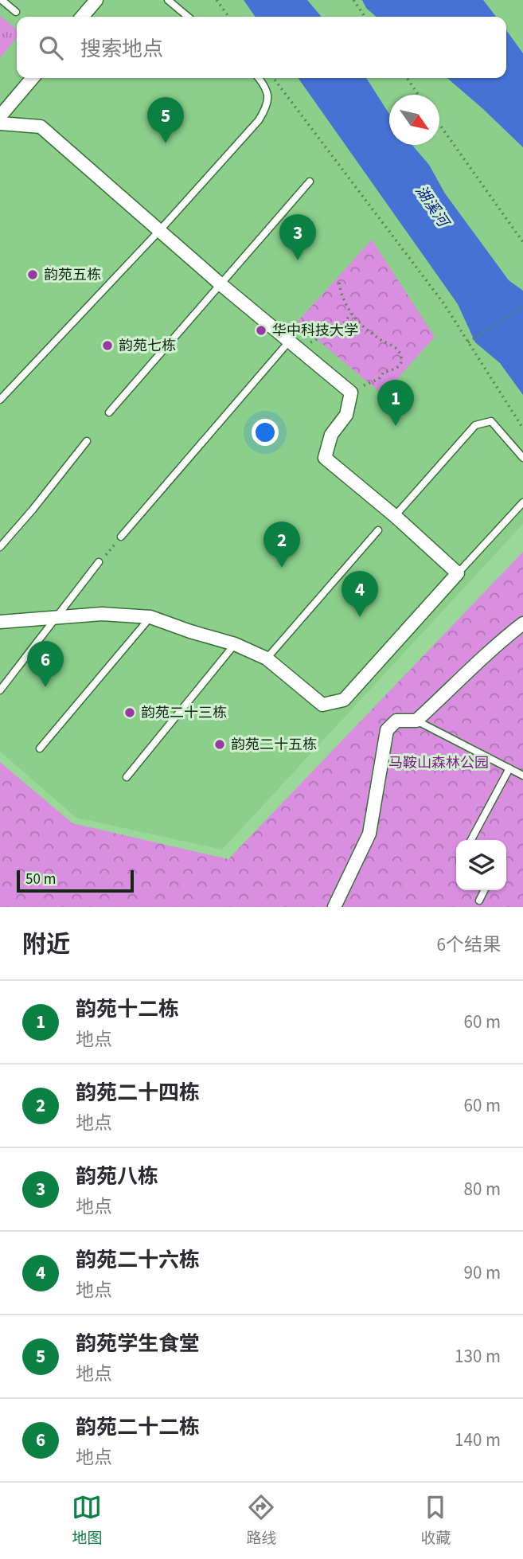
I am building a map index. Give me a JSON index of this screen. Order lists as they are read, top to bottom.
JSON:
{
  "water": ["湖溪河"],
  "parks": ["马鞍山森林公园"],
  "places": [
    "韵苑五栋",
    "华中科技大学",
    "韵苑七栋",
    "韵苑二十三栋",
    "韵苑二十五栋"
  ],
  "scale_bar": "50 m",
  "north": "bottom right",
  "page": {
    "search": "搜索地点",
    "pins": [
      "5",
      "3",
      "1",
      "2",
      "4",
      "6"
    ],
    "scale": "50 m",
    "heading": ["附近", "6个结果"],
    "list": [
      {
        "mark": "1",
        "name": "韵苑十二栋",
        "note": "地点",
        "value": "60 m"
      },
      {
        "mark": "2",
        "name": "韵苑二十四栋",
        "note": "地点",
        "value": "60 m"
      },
      {
        "mark": "3",
        "name": "韵苑八栋",
        "note": "地点",
        "value": "80 m"
      },
      {
        "mark": "4",
        "name": "韵苑二十六栋",
        "note": "地点",
        "value": "90 m"
      },
      {
        "mark": "5",
        "name": "韵苑学生食堂",
        "note": "地点",
        "value": "130 m"
      },
      {
        "mark": "6",
        "name": "韵苑二十二栋",
        "note": "地点",
        "value": "140 m"
      }
    ],
    "nav": ["地图", "路线", "收藏"]
  }
}
